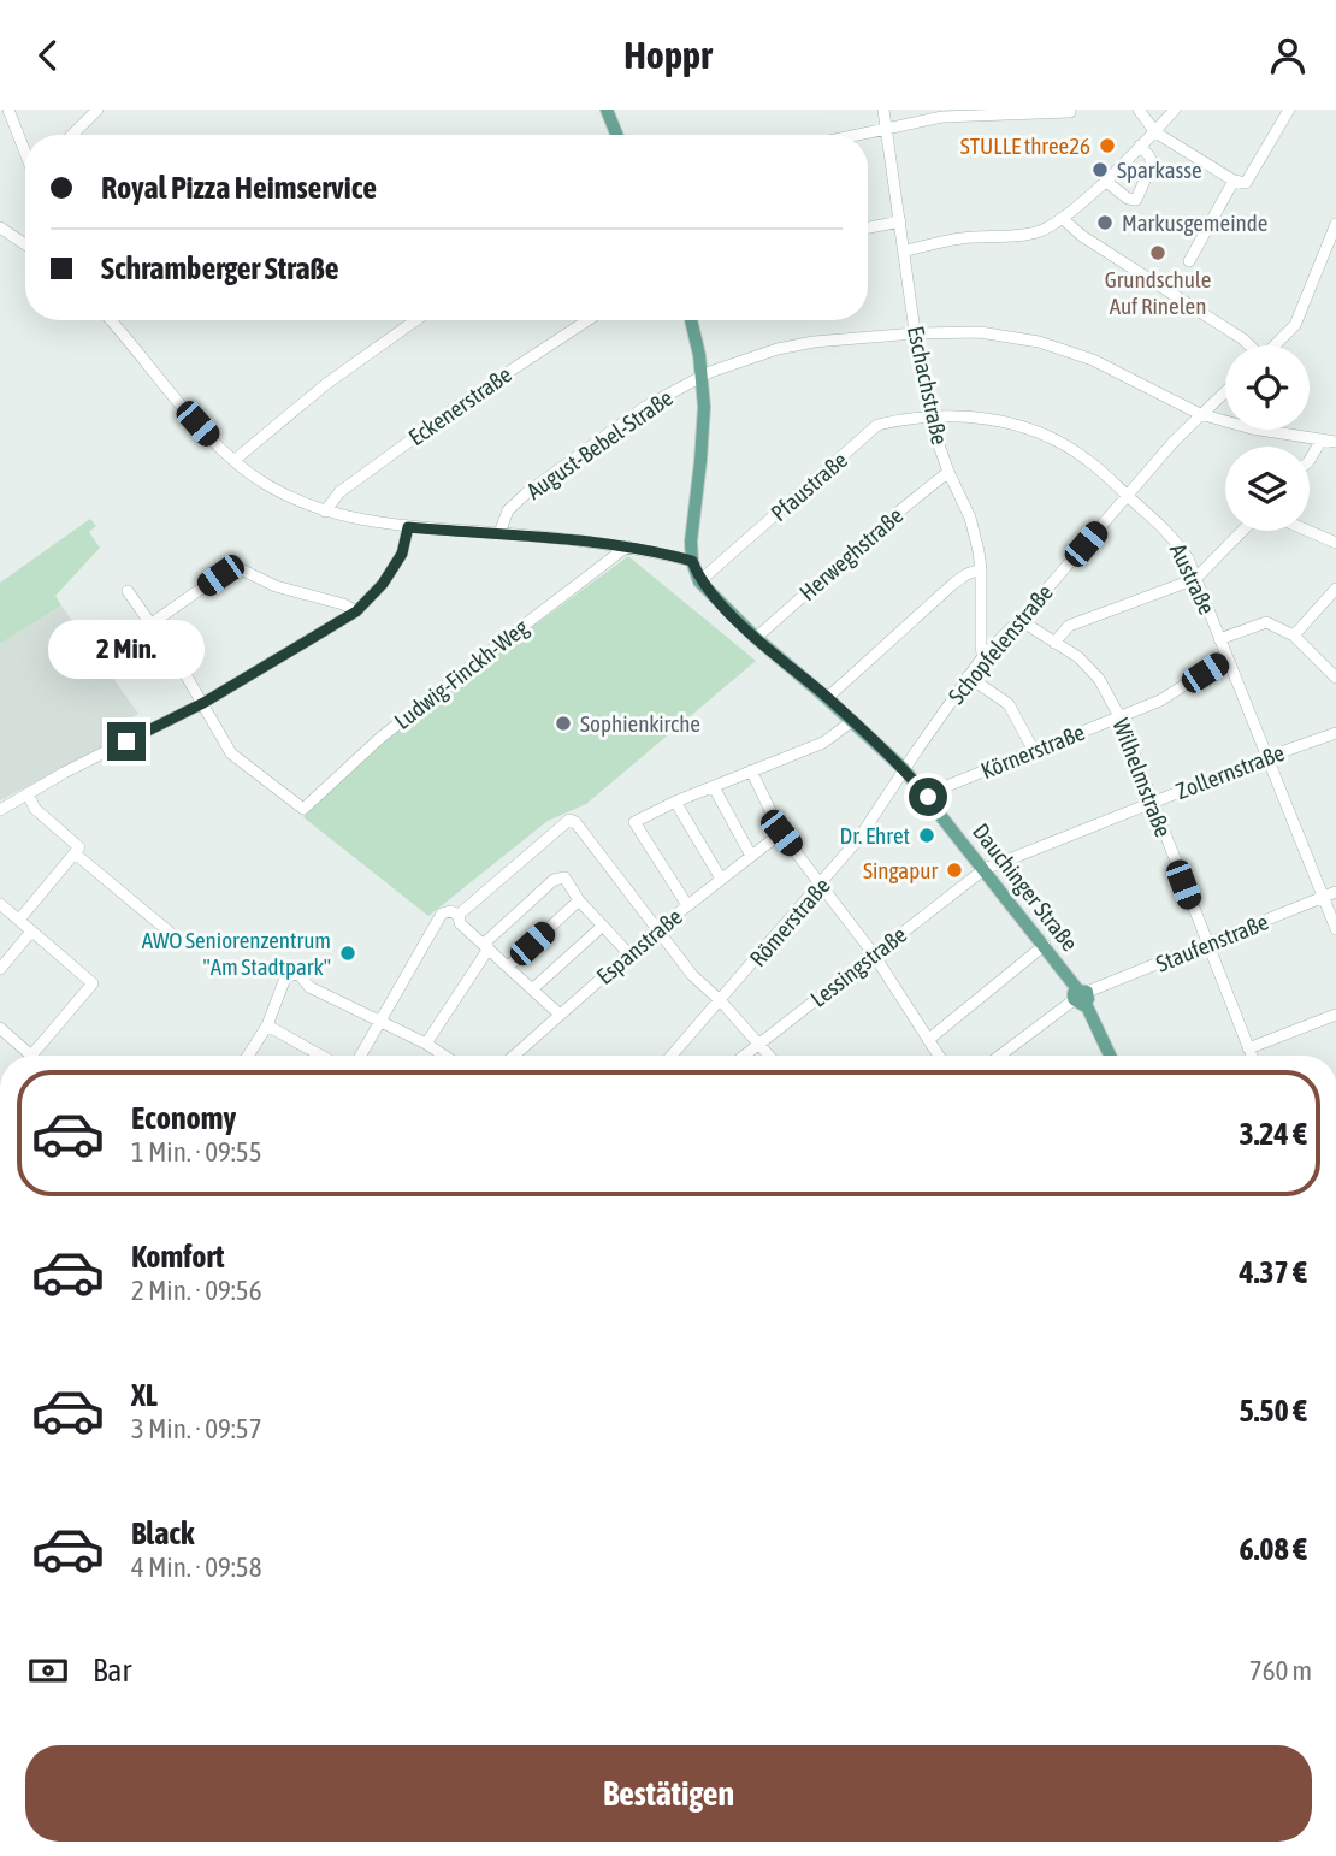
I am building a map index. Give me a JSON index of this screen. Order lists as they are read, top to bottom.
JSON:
{
  "streets": {
    "main road": ["Dauchinger Straße"],
    "street": [
      "Eschachstraße",
      "Eckenerstraße",
      "August-Bebel-Straße",
      "Pfaustraße",
      "Herweghstraße",
      "Austraße",
      "Schopfelenstraße",
      "Ludwig-Finckh-Weg",
      "Körnerstraße",
      "Zollernstraße",
      "Wilhelmstraße",
      "Römerstraße",
      "Staufenstraße",
      "Espanstraße",
      "Lessingstraße"
    ]
  },
  "crossings": [
    ["Eschachstraße", "August-Bebel-Straße"],
    ["Eschachstraße", "Pfaustraße"],
    ["Eschachstraße", "Herweghstraße"],
    ["Eschachstraße", "Austraße"],
    ["Eschachstraße", "Schopfelenstraße"],
    ["August-Bebel-Straße", "Schopfelenstraße"],
    ["August-Bebel-Straße", "Dauchinger Straße"],
    ["Pfaustraße", "Austraße"],
    ["Pfaustraße", "Dauchinger Straße"],
    ["Herweghstraße", "Dauchinger Straße"],
    ["Austraße", "Schopfelenstraße"],
    ["Austraße", "Körnerstraße"],
    ["Austraße", "Zollernstraße"],
    ["Austraße", "Staufenstraße"],
    ["Schopfelenstraße", "Wilhelmstraße"],
    ["Schopfelenstraße", "Dauchinger Straße"],
    ["Schopfelenstraße", "Römerstraße"],
    ["Körnerstraße", "Wilhelmstraße"],
    ["Körnerstraße", "Dauchinger Straße"],
    ["Zollernstraße", "Wilhelmstraße"],
    ["Zollernstraße", "Dauchinger Straße"],
    ["Zollernstraße", "Lessingstraße"],
    ["Wilhelmstraße", "Staufenstraße"],
    ["Dauchinger Straße", "Römerstraße"],
    ["Dauchinger Straße", "Staufenstraße"],
    ["Dauchinger Straße", "Lessingstraße"]
  ],
  "places": [
    "STULLE three26",
    "Sparkasse",
    "Markusgemeinde",
    "Grundschule Auf Rinelen",
    "Sophienkirche",
    "Dr. Ehret",
    "Singapur",
    "AWO Seniorenzentrum \"Am Stadtpark\""
  ],
  "page": {
    "header": "Hoppr",
    "banner": ["Royal Pizza Heimservice", "Schramberger Straße"],
    "bubble": "2 Min.",
    "list": [
      {
        "name": "Economy",
        "note": "1 Min. · 09:55",
        "value": "3.24 €"
      },
      {
        "name": "Komfort",
        "note": "2 Min. · 09:56",
        "value": "4.37 €"
      },
      {
        "name": "XL",
        "note": "3 Min. · 09:57",
        "value": "5.50 €"
      },
      {
        "name": "Black",
        "note": "4 Min. · 09:58",
        "value": "6.08 €"
      }
    ],
    "pay": ["Bar", "760 m"],
    "buttons": "Bestätigen"
  }
}
